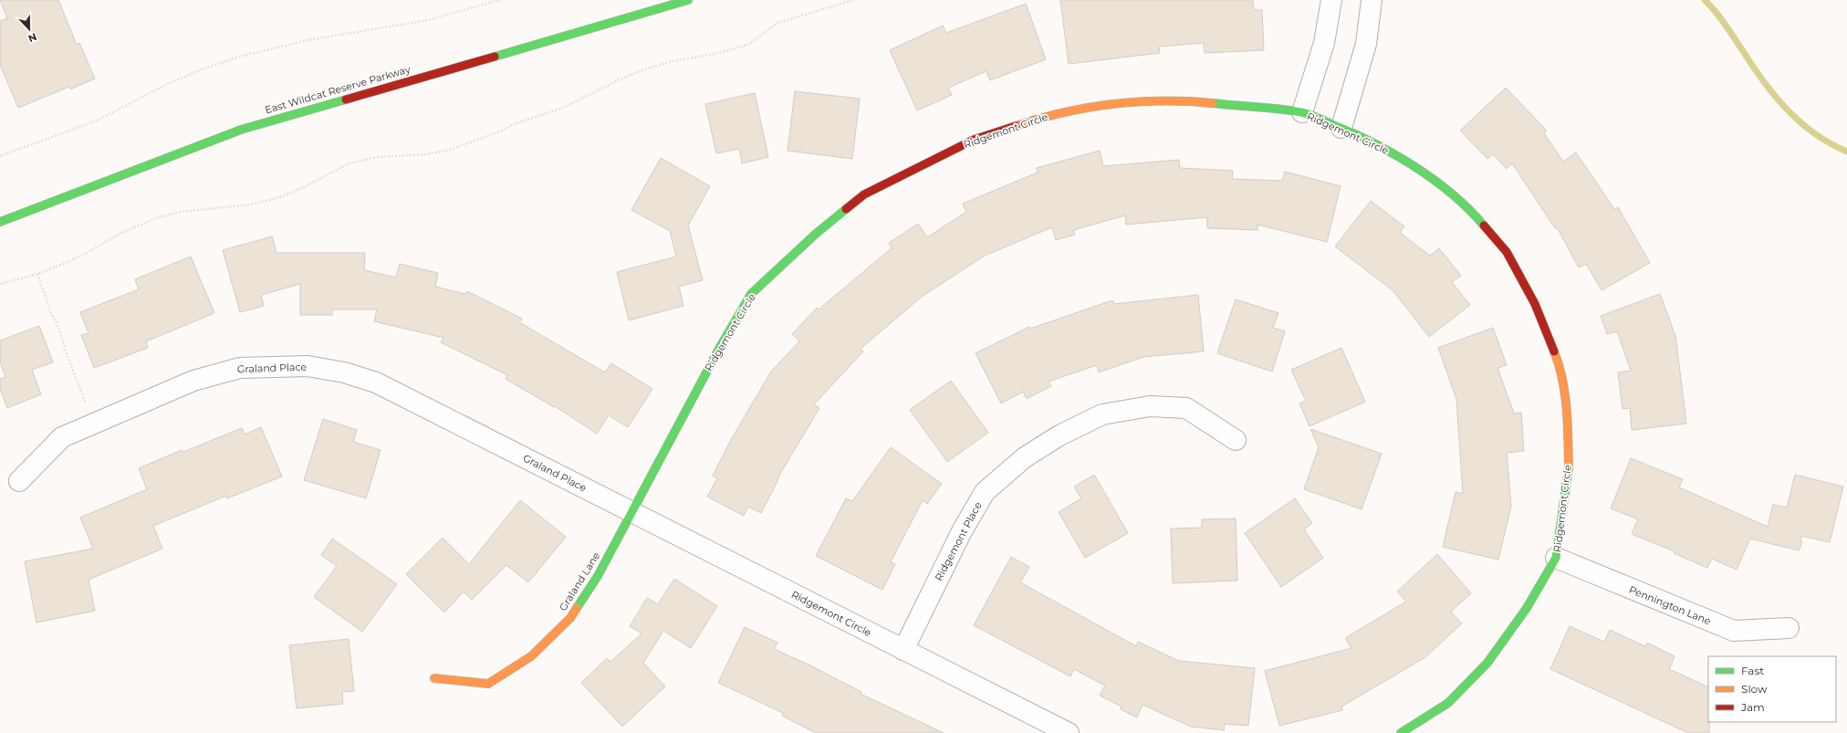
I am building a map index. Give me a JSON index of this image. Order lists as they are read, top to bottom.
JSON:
{
  "streets": {
    "street": [
      "East Wildcat Reserve Parkway",
      "Ridgemont Circle",
      "Graland Place",
      "Ridgemont Place",
      "Graland Lane",
      "Pennington Lane"
    ]
  },
  "crossings": [
    ["Ridgemont Circle", "Graland Place"],
    ["Ridgemont Circle", "Ridgemont Place"],
    ["Ridgemont Circle", "Graland Lane"],
    ["Ridgemont Circle", "Pennington Lane"],
    ["Graland Place", "Graland Lane"]
  ],
  "legend": ["Fast", "Slow", "Jam"],
  "north": "bottom"
}
